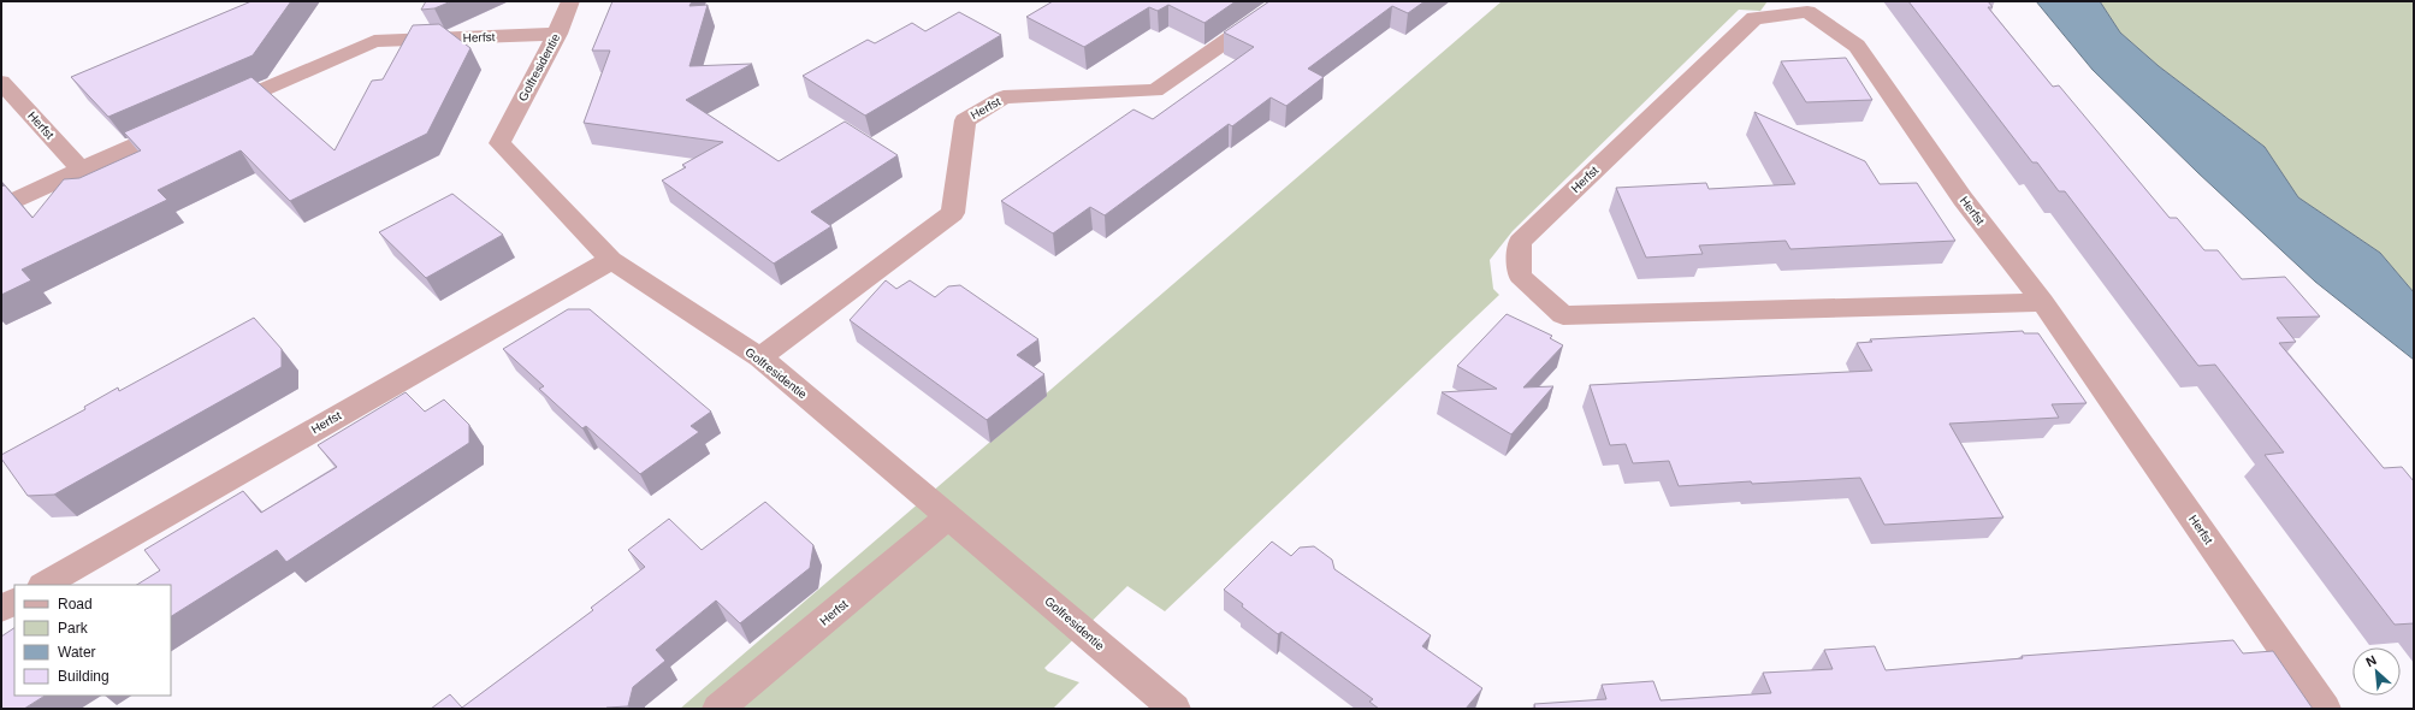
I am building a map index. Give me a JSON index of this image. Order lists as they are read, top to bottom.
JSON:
{
  "streets": {
    "street": ["Herfst", "Golfresidentie"]
  },
  "crossings": [
    ["Herfst", "Golfresidentie"]
  ],
  "legend": [
    "Road",
    "Park",
    "Water",
    "Building"
  ],
  "north": "top left"
}
